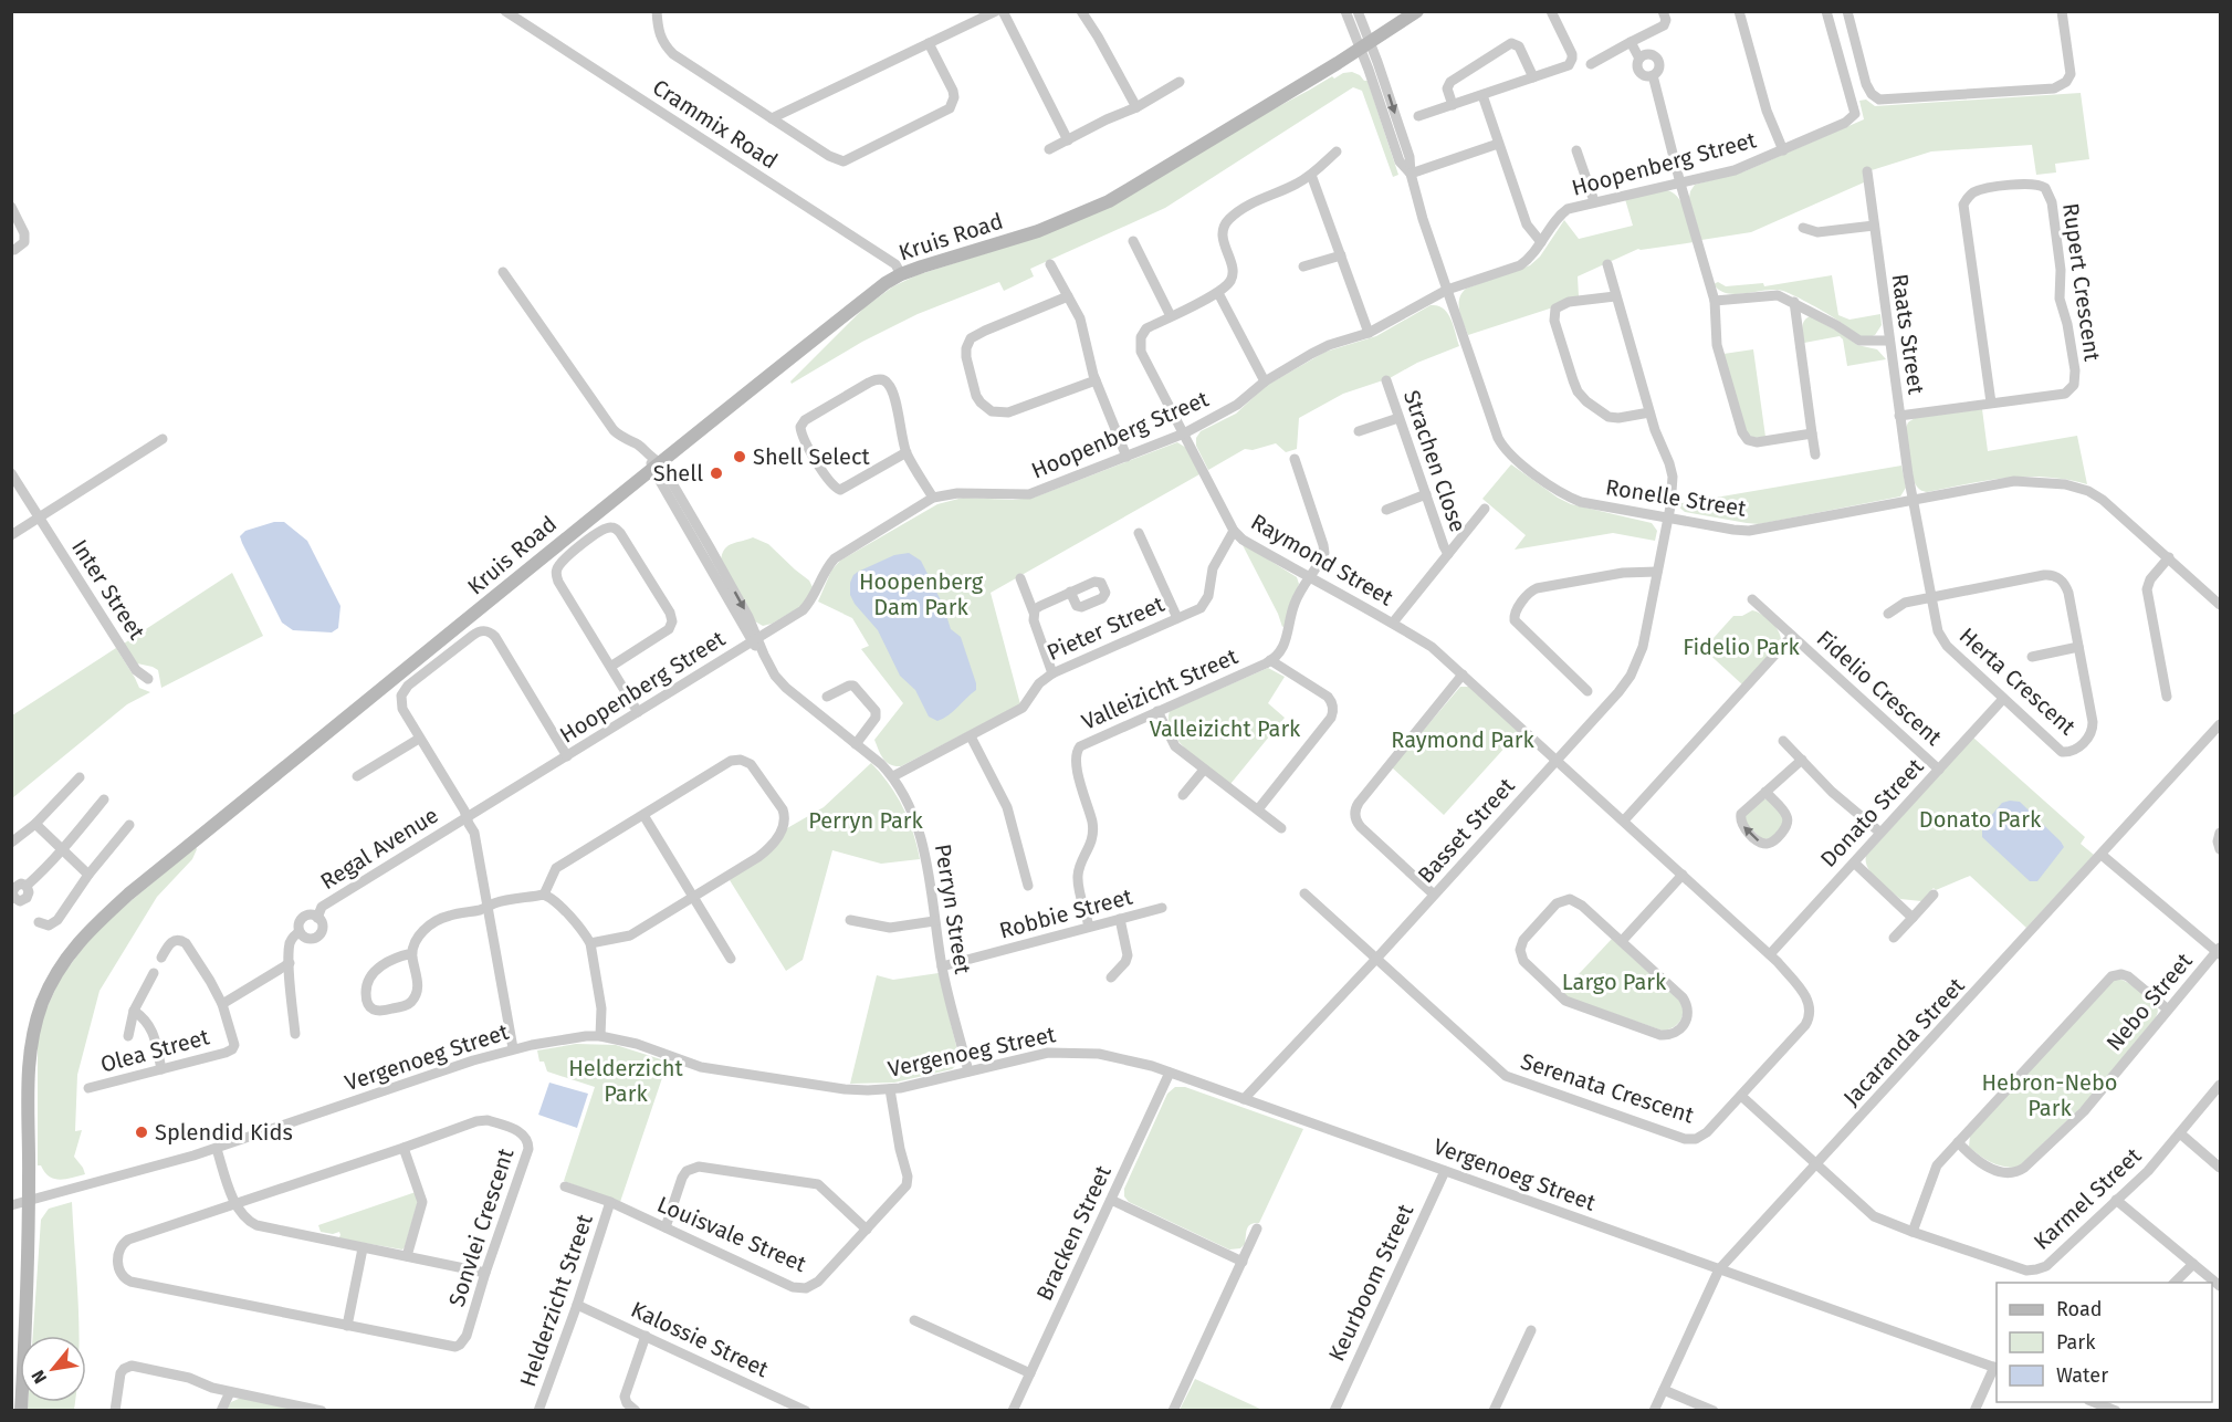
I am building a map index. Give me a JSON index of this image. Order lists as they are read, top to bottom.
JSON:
{
  "streets": {
    "street": [
      "Crammix Road",
      "Hoopenberg Street",
      "Kruis Road",
      "Rupert Crescent",
      "Raats Street",
      "Strachen Close",
      "Ronelle Street",
      "Raymond Street",
      "Inter Street",
      "Pieter Street",
      "Herta Crescent",
      "Fidelio Crescent",
      "Valleizicht Street",
      "Donato Street",
      "Basset Street",
      "Regal Avenue",
      "Perryn Street",
      "Robbie Street",
      "Nebo Street",
      "Jacaranda Street",
      "Olea Street",
      "Vergenoeg Street",
      "Serenata Crescent",
      "Karmel Street",
      "Sonvlei Crescent",
      "Bracken Street",
      "Louisvale Street",
      "Keurboom Street",
      "Helderzicht Street",
      "Kalossie Street"
    ]
  },
  "crossings": [
    ["Crammix Road", "Kruis Road"],
    ["Hoopenberg Street", "Ronelle Street"],
    ["Hoopenberg Street", "Raymond Street"],
    ["Hoopenberg Street", "Regal Avenue"],
    ["Hoopenberg Street", "Perryn Street"],
    ["Kruis Road", "Ronelle Street"],
    ["Kruis Road", "Perryn Street"],
    ["Kruis Road", "Vergenoeg Street"],
    ["Rupert Crescent", "Raats Street"],
    ["Raats Street", "Ronelle Street"],
    ["Raats Street", "Herta Crescent"],
    ["Ronelle Street", "Herta Crescent"],
    ["Ronelle Street", "Basset Street"],
    ["Raymond Street", "Pieter Street"],
    ["Raymond Street", "Valleizicht Street"],
    ["Raymond Street", "Basset Street"],
    ["Raymond Street", "Serenata Crescent"],
    ["Pieter Street", "Perryn Street"],
    ["Herta Crescent", "Donato Street"],
    ["Fidelio Crescent", "Donato Street"],
    ["Fidelio Crescent", "Serenata Crescent"],
    ["Valleizicht Street", "Robbie Street"],
    ["Donato Street", "Serenata Crescent"],
    ["Basset Street", "Vergenoeg Street"],
    ["Basset Street", "Serenata Crescent"],
    ["Perryn Street", "Robbie Street"],
    ["Perryn Street", "Vergenoeg Street"],
    ["Jacaranda Street", "Vergenoeg Street"],
    ["Jacaranda Street", "Karmel Street"],
    ["Vergenoeg Street", "Bracken Street"],
    ["Vergenoeg Street", "Louisvale Street"],
    ["Vergenoeg Street", "Keurboom Street"],
    ["Serenata Crescent", "Karmel Street"],
    ["Louisvale Street", "Helderzicht Street"],
    ["Helderzicht Street", "Kalossie Street"]
  ],
  "parks": [
    "Hoopenberg Dam Park",
    "Fidelio Park",
    "Valleizicht Park",
    "Raymond Park",
    "Donato Park",
    "Perryn Park",
    "Largo Park",
    "Helderzicht Park",
    "Hebron-Nebo Park"
  ],
  "places": ["Shell Select", "Shell", "Splendid Kids"],
  "legend": ["Road", "Park", "Water"],
  "north": "bottom left"
}
